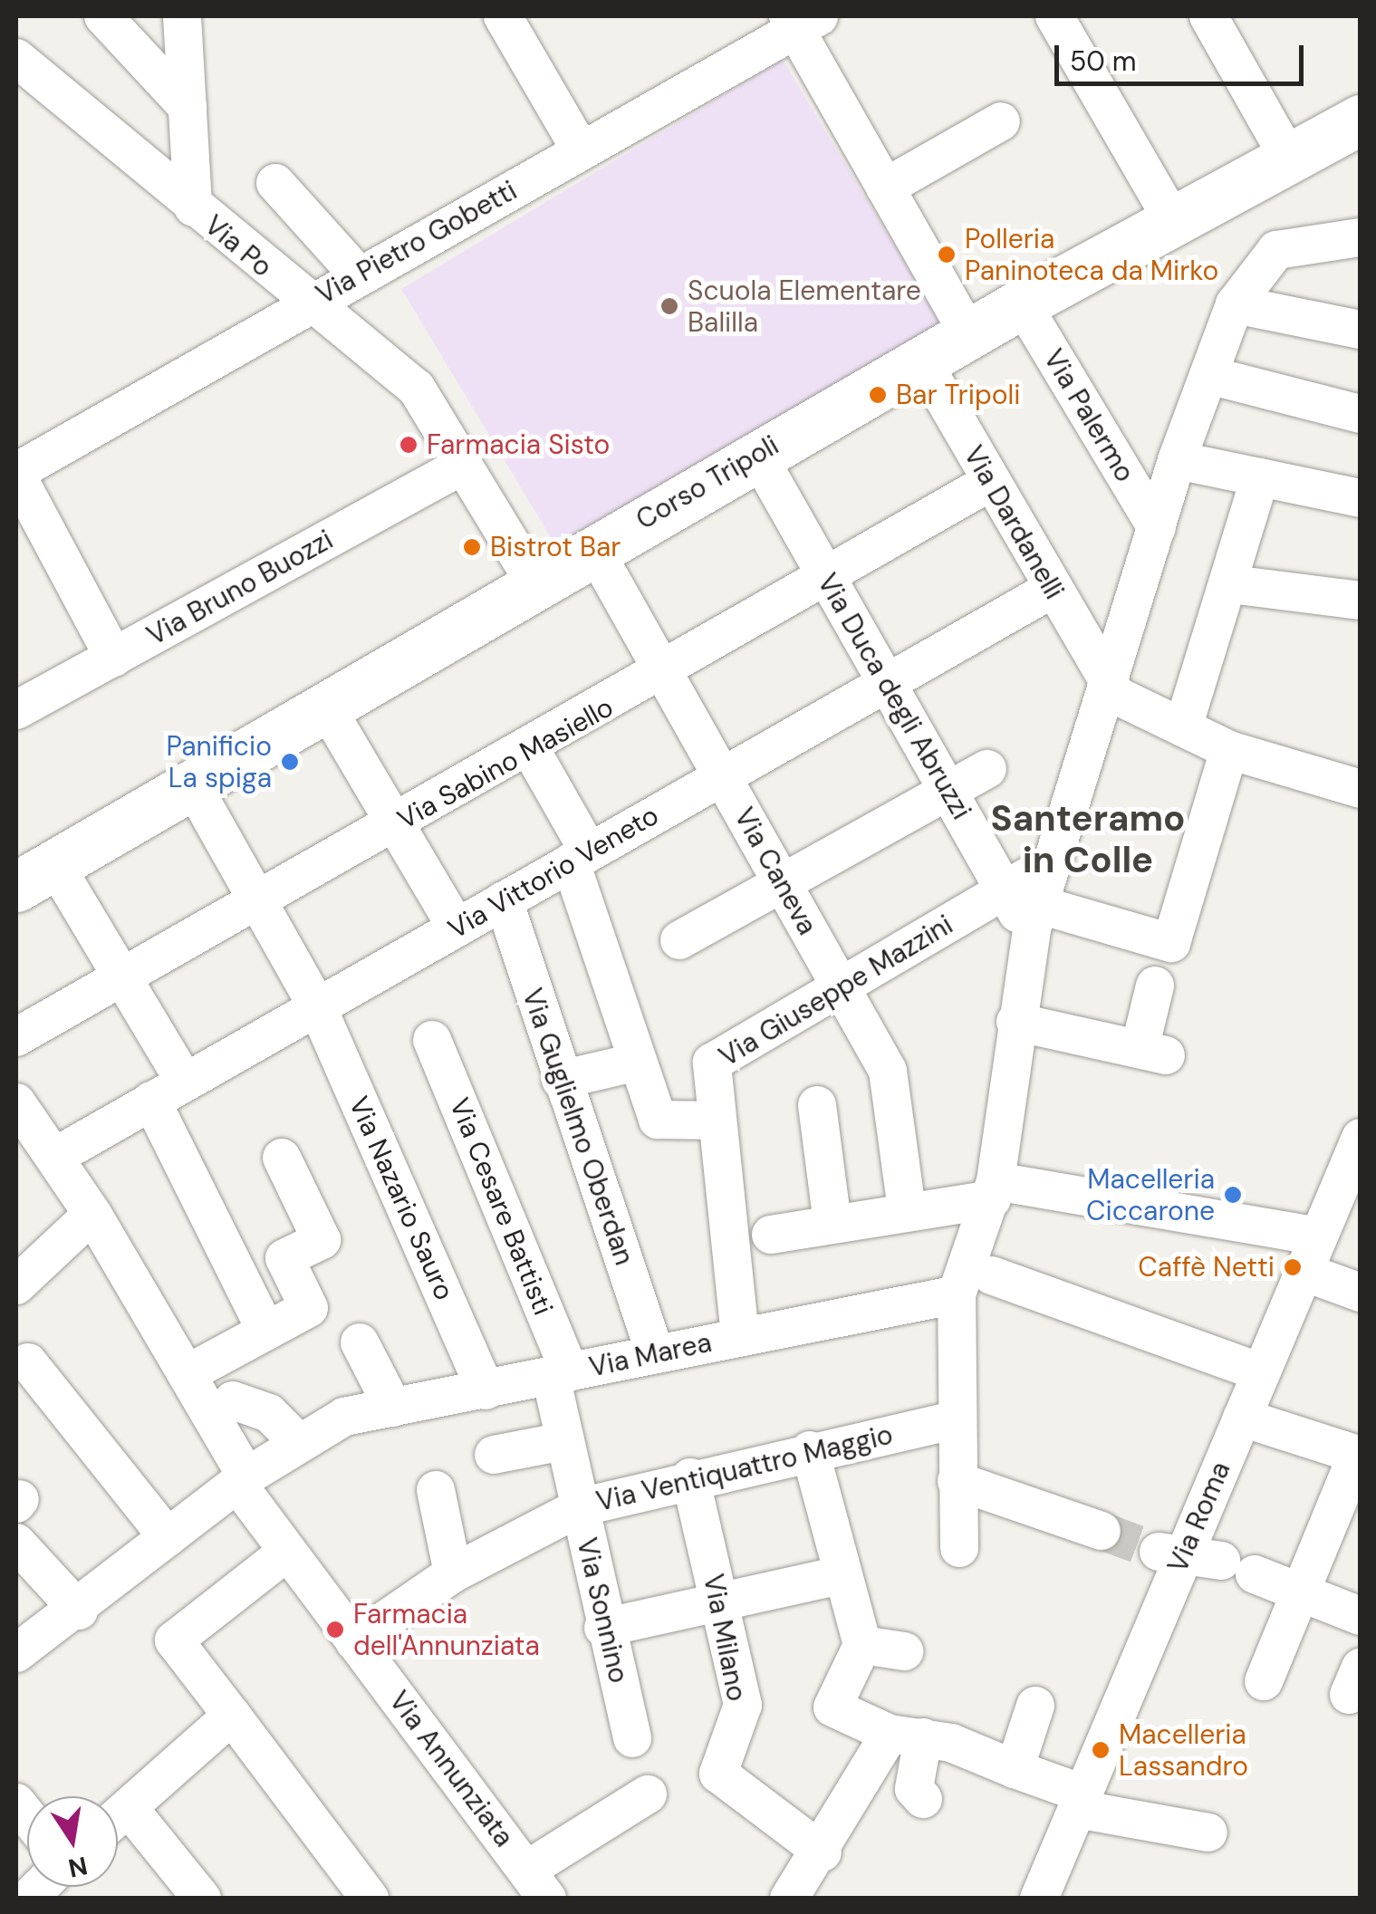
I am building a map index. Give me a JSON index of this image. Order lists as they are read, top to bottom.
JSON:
{
  "streets": {
    "main road": ["Corso Tripoli"],
    "street": [
      "Via Pietro Gobetti",
      "Via Po",
      "Via Palermo",
      "Via Dardanelli",
      "Via Bruno Buozzi",
      "Via Duca degli Abruzzi",
      "Via Sabino Masiello",
      "Via Caneva",
      "Via Vittorio Veneto",
      "Via Giuseppe Mazzini",
      "Via Guglielmo Oberdan",
      "Via Nazario Sauro",
      "Via Cesare Battisti",
      "Via Marea",
      "Via Ventiquattro Maggio",
      "Via Roma",
      "Via Sonnino",
      "Via Milano",
      "Via Annunziata"
    ]
  },
  "crossings": [
    ["Via Pietro Gobetti", "Via Po"],
    ["Via Po", "Corso Tripoli"],
    ["Via Po", "Via Bruno Buozzi"],
    ["Via Palermo", "Corso Tripoli"],
    ["Corso Tripoli", "Via Dardanelli"],
    ["Corso Tripoli", "Via Duca degli Abruzzi"],
    ["Corso Tripoli", "Via Caneva"],
    ["Corso Tripoli", "Via Nazario Sauro"],
    ["Via Dardanelli", "Via Sabino Masiello"],
    ["Via Dardanelli", "Via Vittorio Veneto"],
    ["Via Duca degli Abruzzi", "Via Sabino Masiello"],
    ["Via Duca degli Abruzzi", "Via Vittorio Veneto"],
    ["Via Duca degli Abruzzi", "Via Giuseppe Mazzini"],
    ["Via Sabino Masiello", "Via Caneva"],
    ["Via Sabino Masiello", "Via Nazario Sauro"],
    ["Via Caneva", "Via Vittorio Veneto"],
    ["Via Caneva", "Via Giuseppe Mazzini"],
    ["Via Vittorio Veneto", "Via Guglielmo Oberdan"],
    ["Via Vittorio Veneto", "Via Nazario Sauro"],
    ["Via Vittorio Veneto", "Via Annunziata"],
    ["Via Giuseppe Mazzini", "Via Marea"],
    ["Via Guglielmo Oberdan", "Via Marea"],
    ["Via Nazario Sauro", "Via Marea"],
    ["Via Cesare Battisti", "Via Marea"],
    ["Via Cesare Battisti", "Via Sonnino"],
    ["Via Marea", "Via Sonnino"],
    ["Via Marea", "Via Annunziata"],
    ["Via Ventiquattro Maggio", "Via Sonnino"],
    ["Via Ventiquattro Maggio", "Via Milano"],
    ["Via Ventiquattro Maggio", "Via Annunziata"]
  ],
  "districts": ["Santeramo in Colle"],
  "places": [
    "Polleria Paninoteca da Mirko",
    "Scuola Elementare Balilla",
    "Bar Tripoli",
    "Farmacia Sisto",
    "Bistrot Bar",
    "Panificio La spiga",
    "Macelleria Ciccarone",
    "Caffè Netti",
    "Farmacia dell'Annunziata",
    "Macelleria Lassandro"
  ],
  "scale_bar": "50 m",
  "north": "bottom"
}
